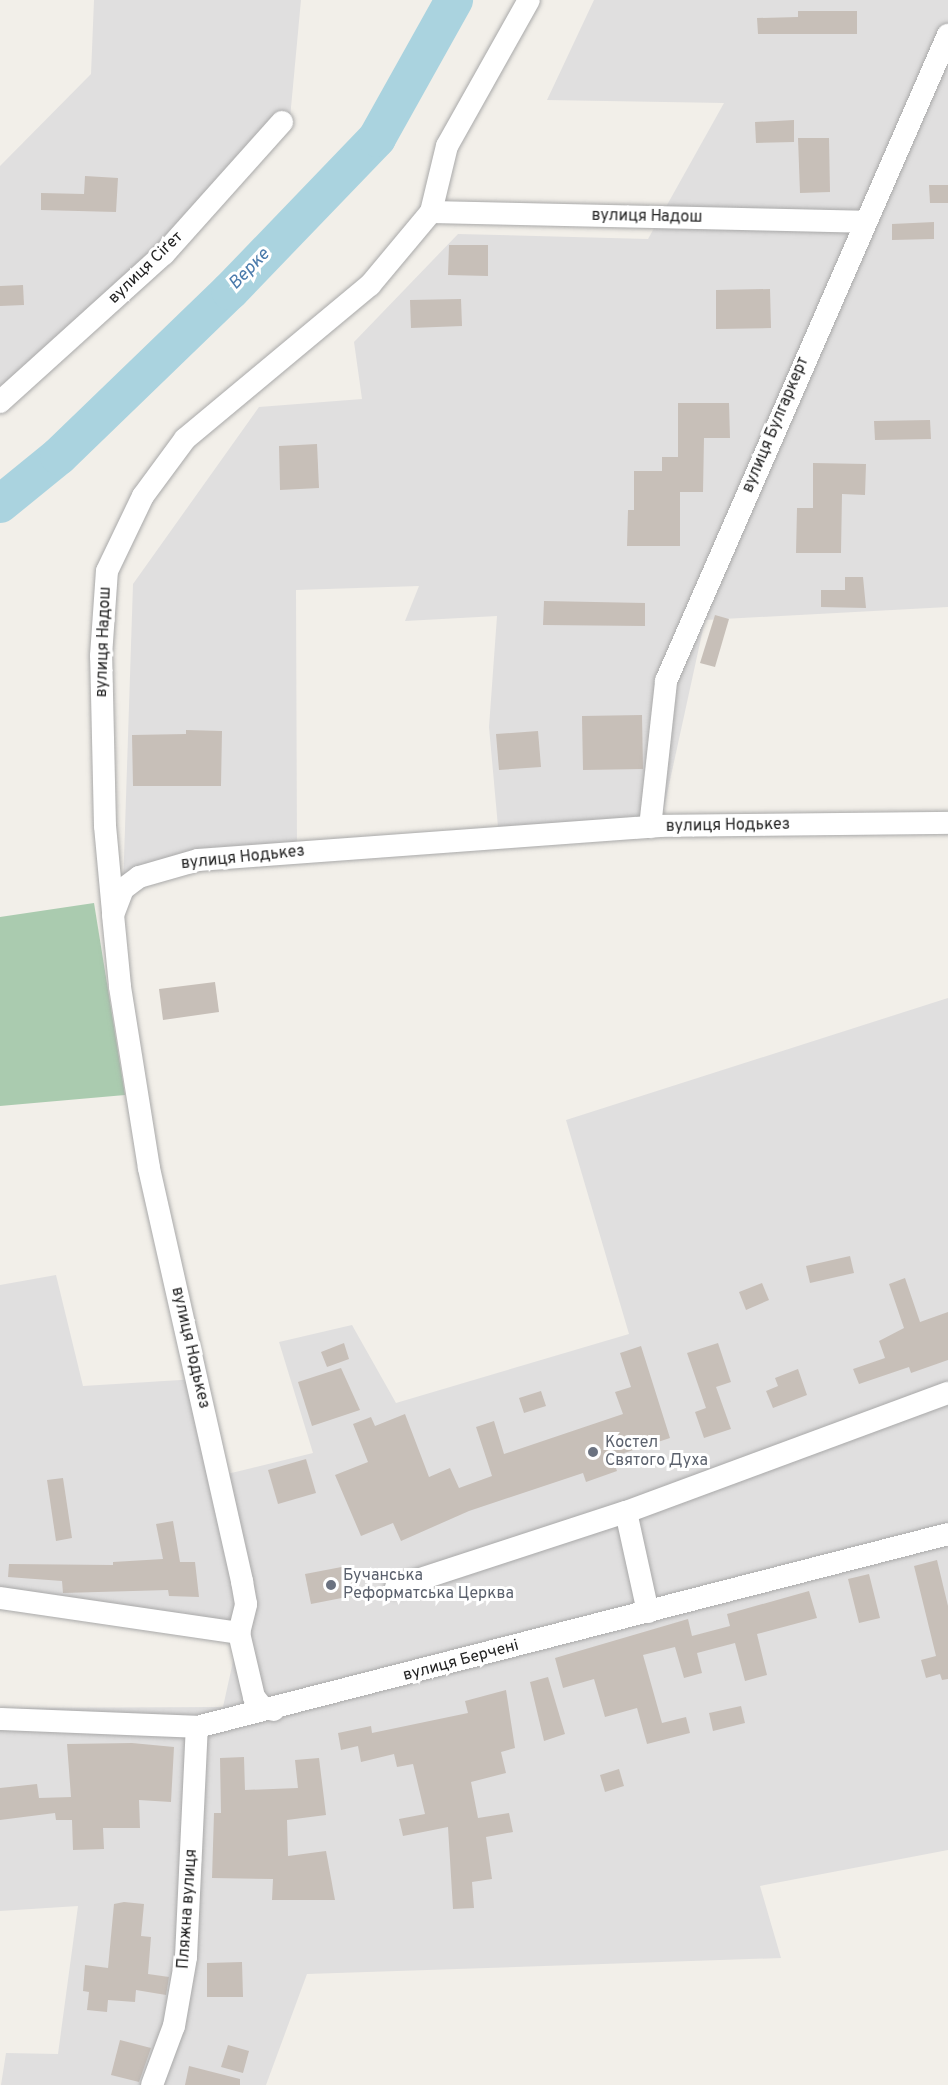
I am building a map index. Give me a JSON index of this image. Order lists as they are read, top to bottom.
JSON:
{
  "streets": {
    "street": [
      "вулиця Надош",
      "вулиця Сіґет",
      "вулиця Булгаркерт",
      "вулиця Нодькез",
      "вулиця Берчені",
      "Пляжна вулиця"
    ]
  },
  "crossings": [
    ["вулиця Надош", "вулиця Булгаркерт"],
    ["вулиця Надош", "вулиця Нодькез"],
    ["вулиця Булгаркерт", "вулиця Нодькез"],
    ["вулиця Берчені", "Пляжна вулиця"]
  ],
  "water": ["Верке"],
  "places": ["Костел Святого Духа", "Бучанська Реформатська Церква"]
}
